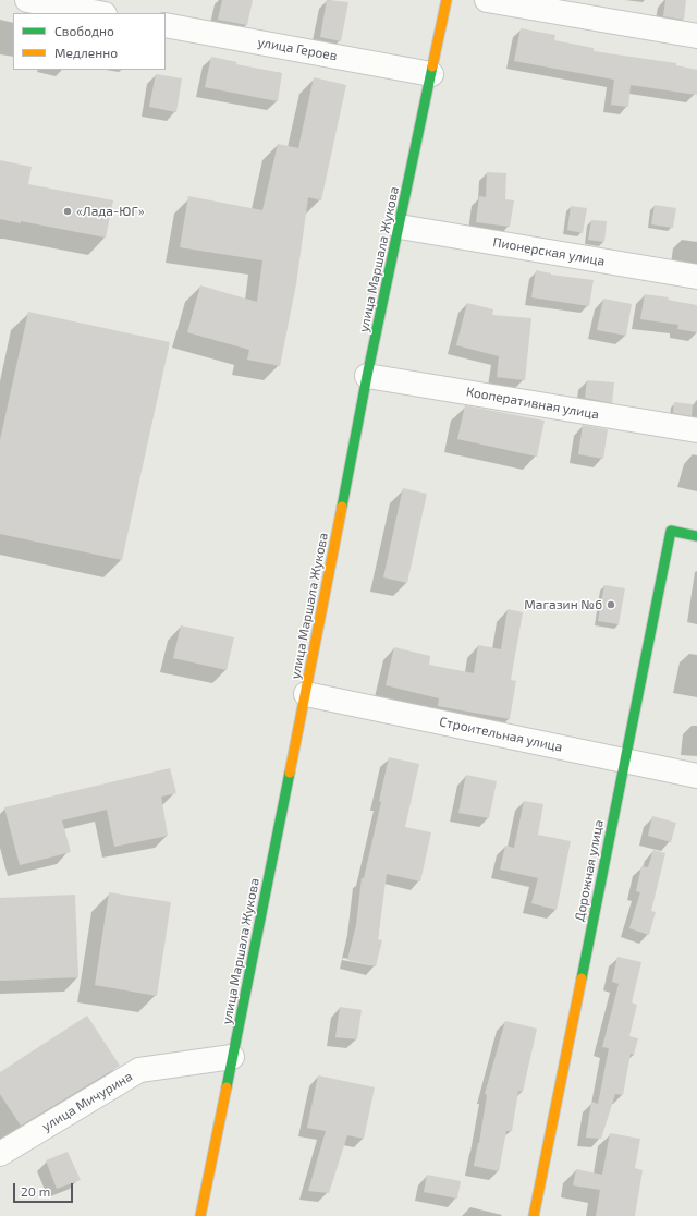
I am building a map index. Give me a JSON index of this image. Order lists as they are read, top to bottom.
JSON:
{
  "streets": {
    "main road": ["улица Маршала Жукова", "Дорожная улица"],
    "street": [
      "улица Героев",
      "Пионерская улица",
      "Кооперативная улица",
      "Строительная улица",
      "улица Мичурина"
    ]
  },
  "crossings": [
    ["улица Героев", "улица Маршала Жукова"],
    ["Пионерская улица", "улица Маршала Жукова"],
    ["улица Маршала Жукова", "Кооперативная улица"],
    ["улица Маршала Жукова", "Строительная улица"],
    ["улица Маршала Жукова", "улица Мичурина"],
    ["Строительная улица", "Дорожная улица"]
  ],
  "places": ["«Лада-ЮГ»", "Магазин №6"],
  "legend": ["Свободно", "Медленно"],
  "scale_bar": "20 m"
}
